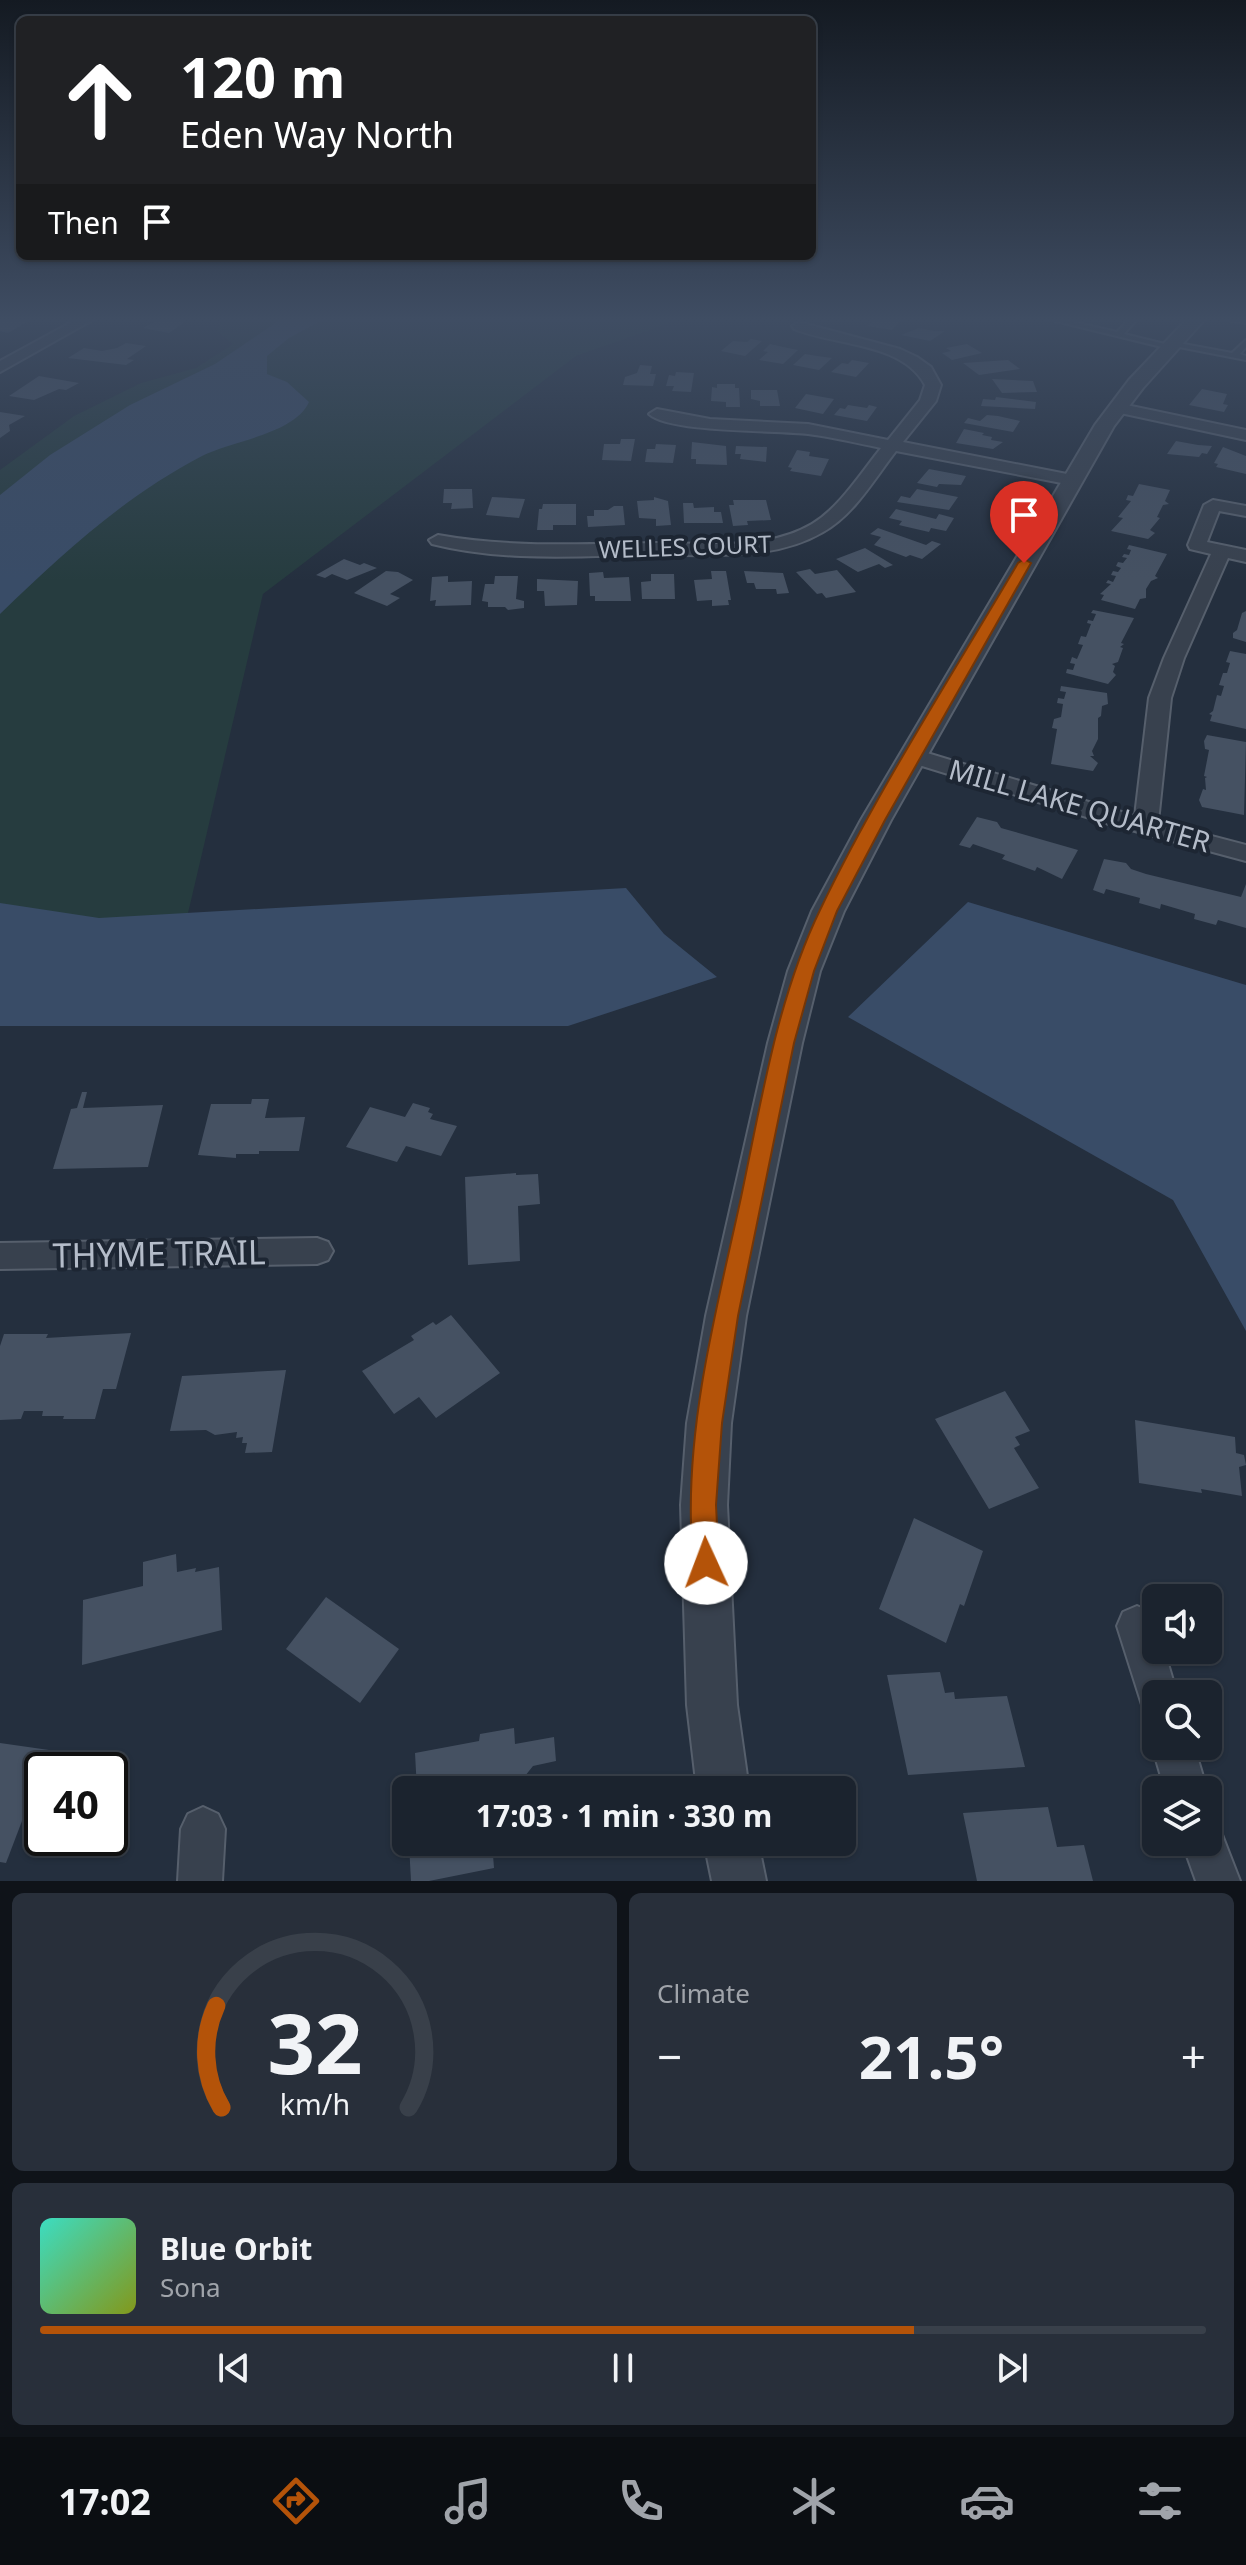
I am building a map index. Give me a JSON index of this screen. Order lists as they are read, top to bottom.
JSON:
{
  "streets": {
    "street": ["WELLES COURT", "MILL LAKE QUARTER", "THYME TRAIL"]
  },
  "page": {
    "turn": ["120 m", "Eden Way North"],
    "then": "Then",
    "limit": "40",
    "trip": "17:03 · 1 min · 330 m",
    "tile": "Climate",
    "heat": ["−", "21.5°", "+"],
    "song": ["Blue Orbit", "Sona"],
    "tabs": "17:02",
    "gauge": ["32", "km/h"]
  }
}
